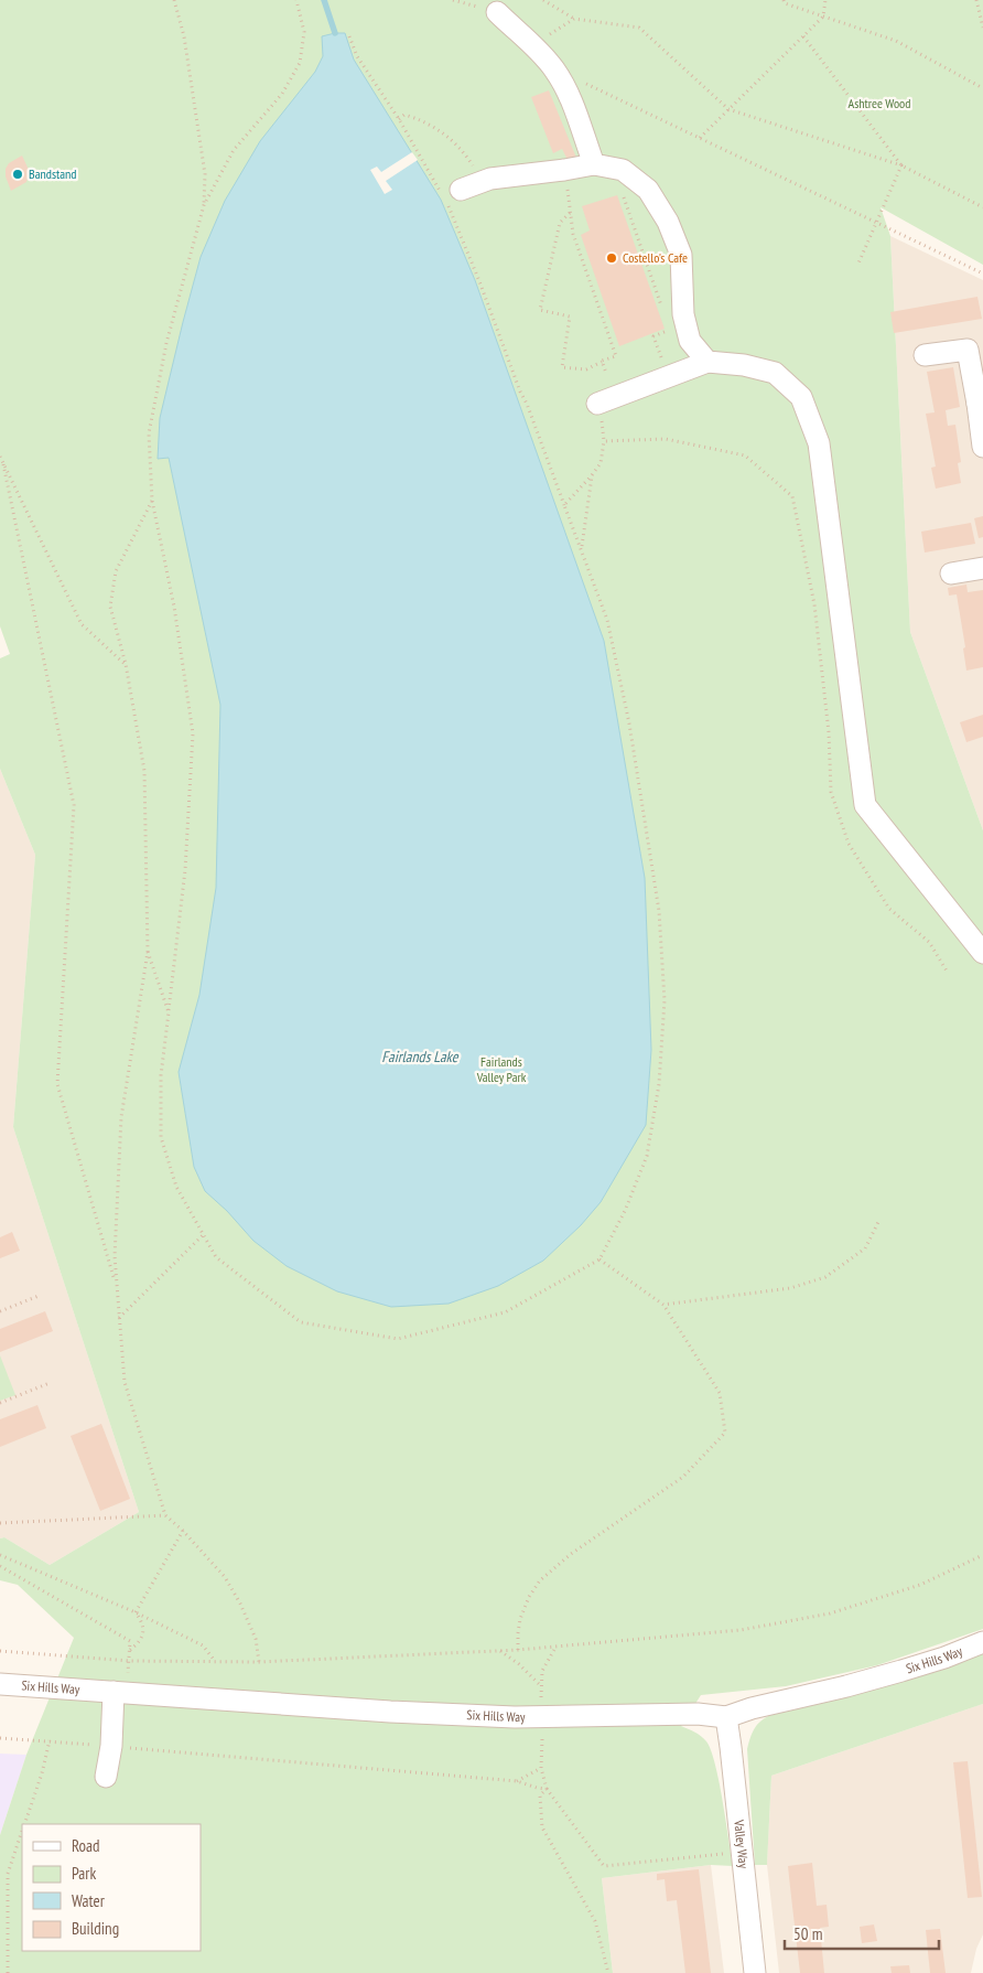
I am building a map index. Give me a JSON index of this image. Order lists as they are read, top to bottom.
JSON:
{
  "streets": {
    "street": ["Six Hills Way", "Valley Way"]
  },
  "crossings": [
    ["Six Hills Way", "Valley Way"]
  ],
  "water": ["Fairlands Lake"],
  "parks": ["Ashtree Wood", "Fairlands Valley Park"],
  "places": ["Bandstand", "Costello's Cafe"],
  "legend": [
    "Road",
    "Park",
    "Water",
    "Building"
  ],
  "scale_bar": "50 m"
}
